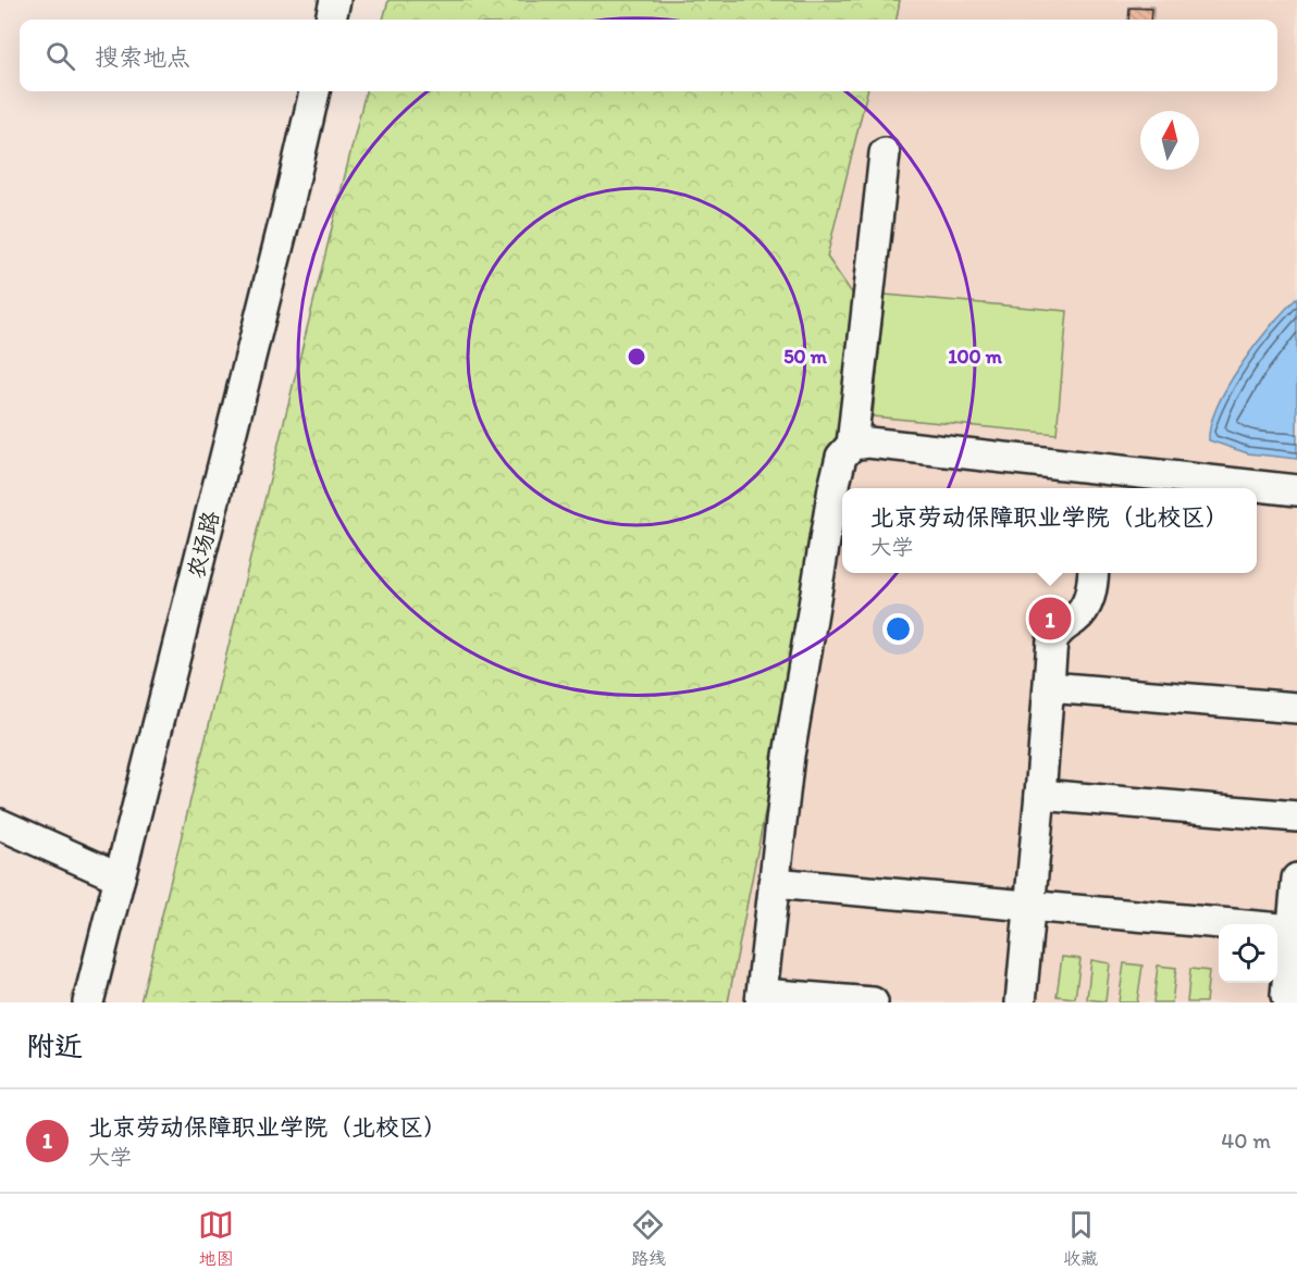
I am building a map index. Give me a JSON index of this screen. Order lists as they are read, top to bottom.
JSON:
{
  "streets": {
    "street": ["农场路"]
  },
  "north": "top",
  "page": {
    "search": "搜索地点",
    "popup": ["北京劳动保障职业学院（北校区）", "大学"],
    "pins": "1",
    "heading": "附近",
    "list": [
      {
        "mark": "1",
        "name": "北京劳动保障职业学院（北校区）",
        "note": "大学",
        "value": "40 m"
      }
    ],
    "nav": ["地图", "路线", "收藏"]
  },
  "rings": ["50 m", "100 m"]
}
